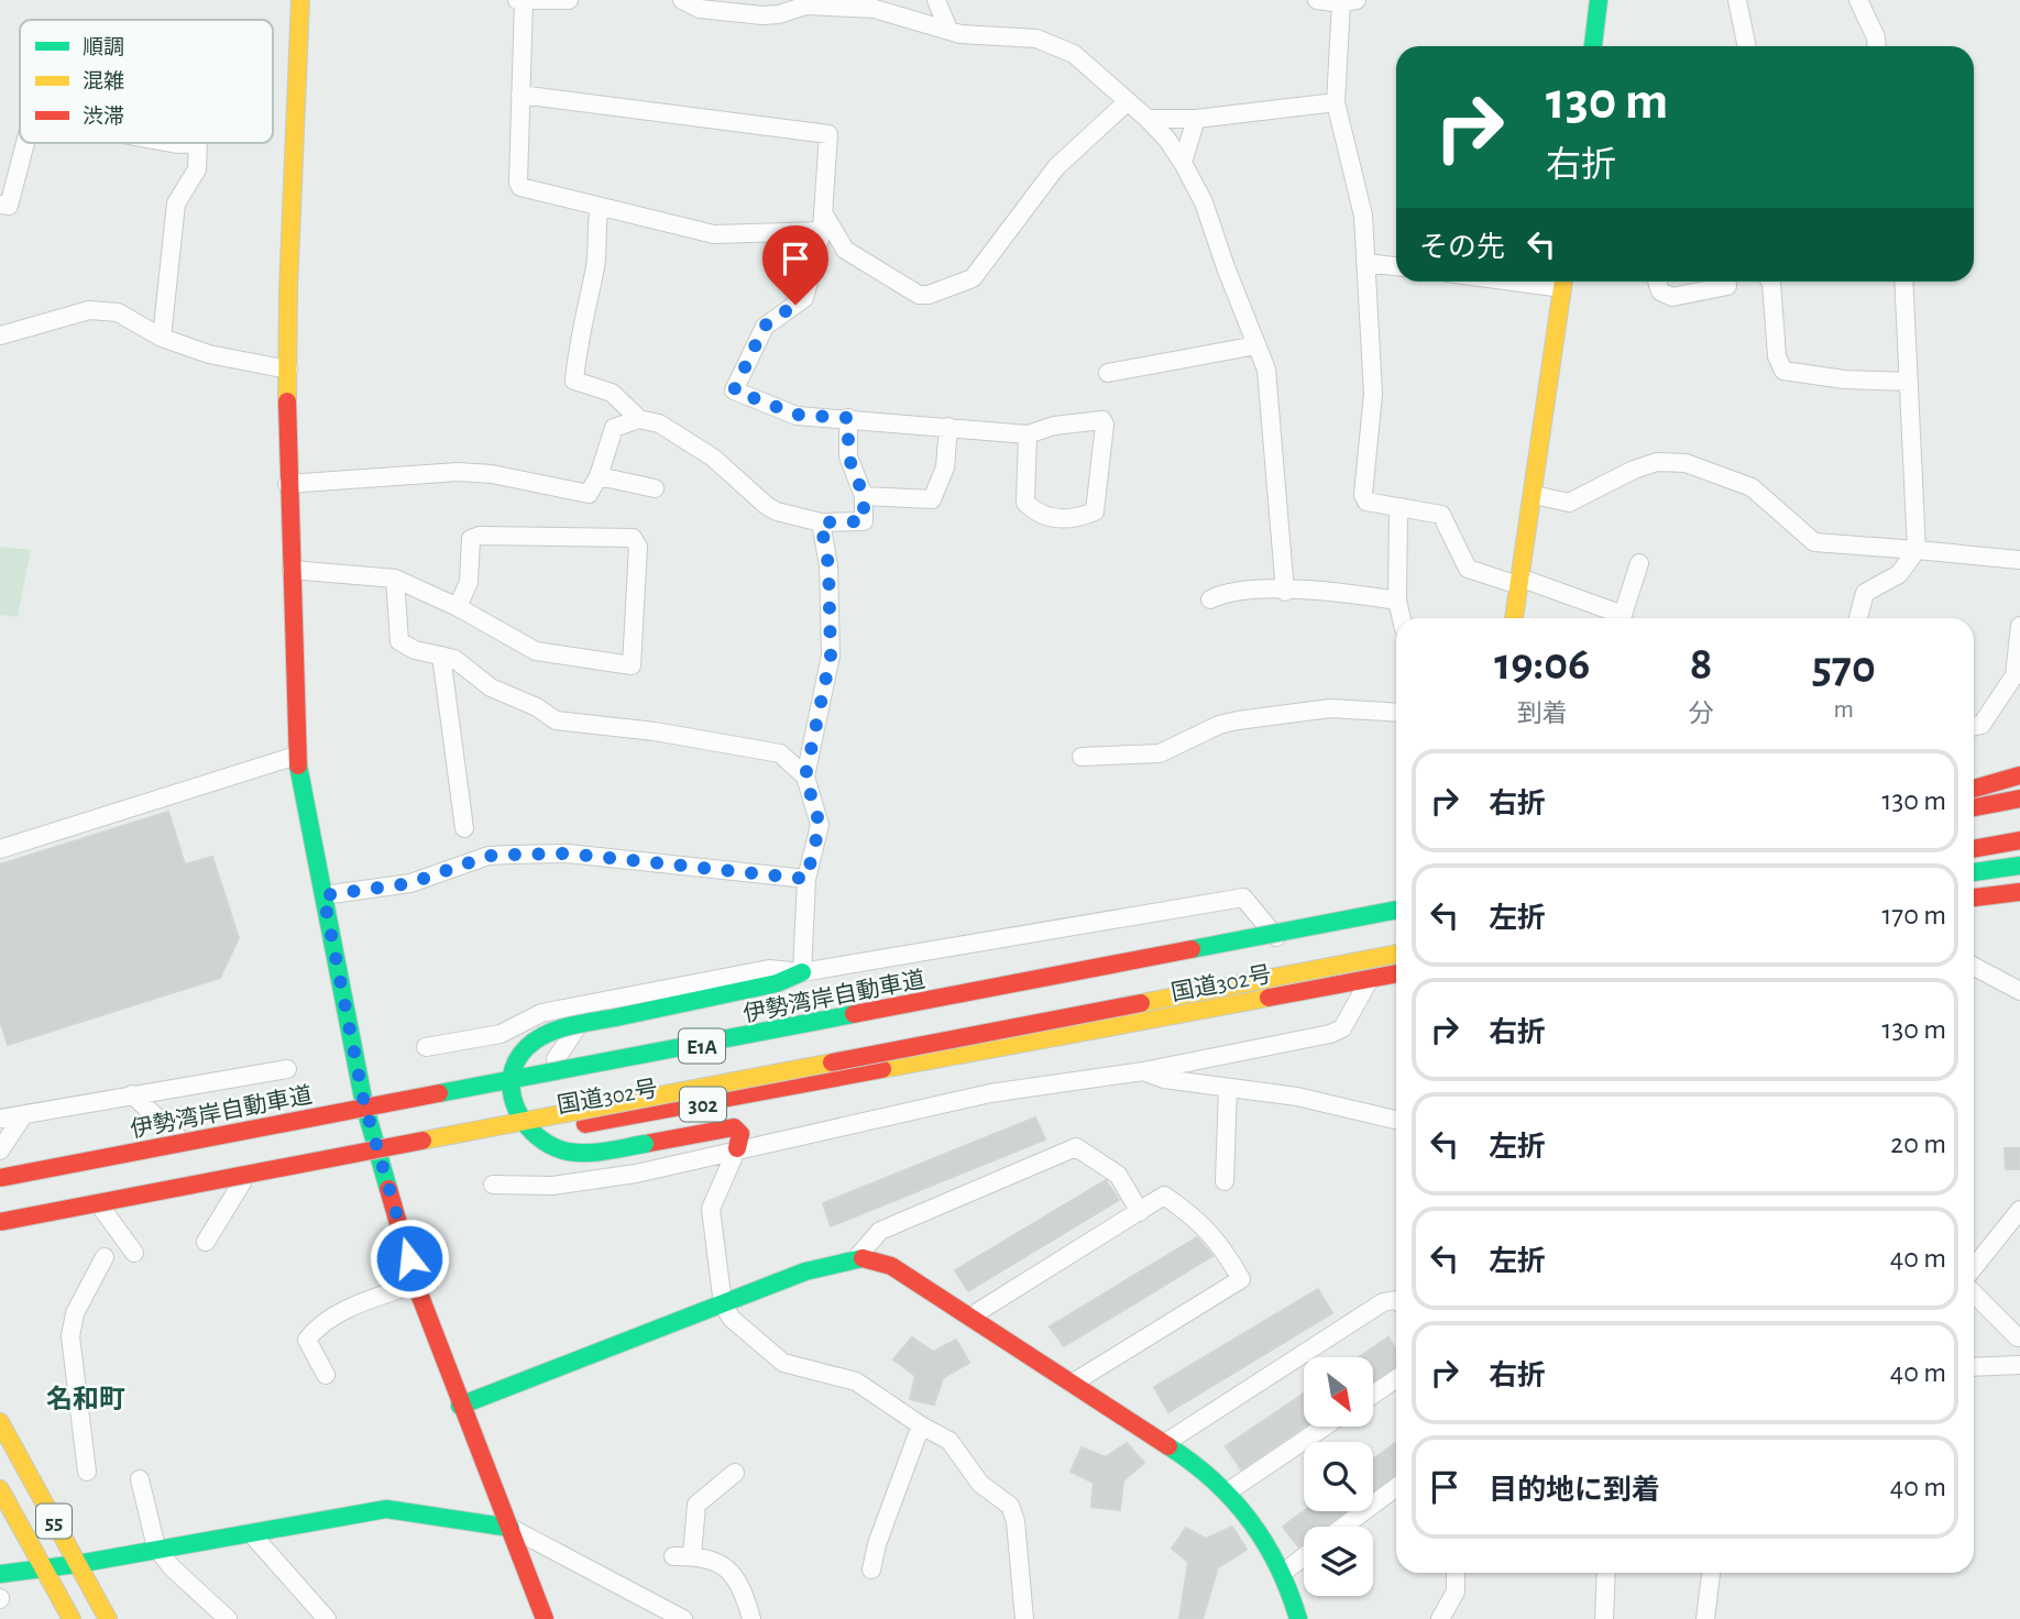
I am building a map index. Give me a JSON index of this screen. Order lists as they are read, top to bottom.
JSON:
{
  "streets": {
    "main road": [
      "国道302号",
      "伊勢湾岸自動車道",
      "E1A",
      "302",
      "55"
    ]
  },
  "crossings": [
    ["国道302号", "伊勢湾岸自動車道"],
    ["国道302号", "E1A"]
  ],
  "districts": ["名和町"],
  "legend": ["順調", "混雑", "渋滞"],
  "north": "bottom right",
  "page": {
    "turn": ["130 m", "右折"],
    "then": "その先",
    "eta": [
      "19:06",
      "到着",
      "8",
      "分",
      "570",
      "m"
    ],
    "list": [
      {
        "name": "右折",
        "value": "130 m"
      },
      {
        "name": "左折",
        "value": "170 m"
      },
      {
        "name": "右折",
        "value": "130 m"
      },
      {
        "name": "左折",
        "value": "20 m"
      },
      {
        "name": "左折",
        "value": "40 m"
      },
      {
        "name": "右折",
        "value": "40 m"
      },
      {
        "name": "目的地に到着",
        "value": "40 m"
      }
    ]
  }
}
